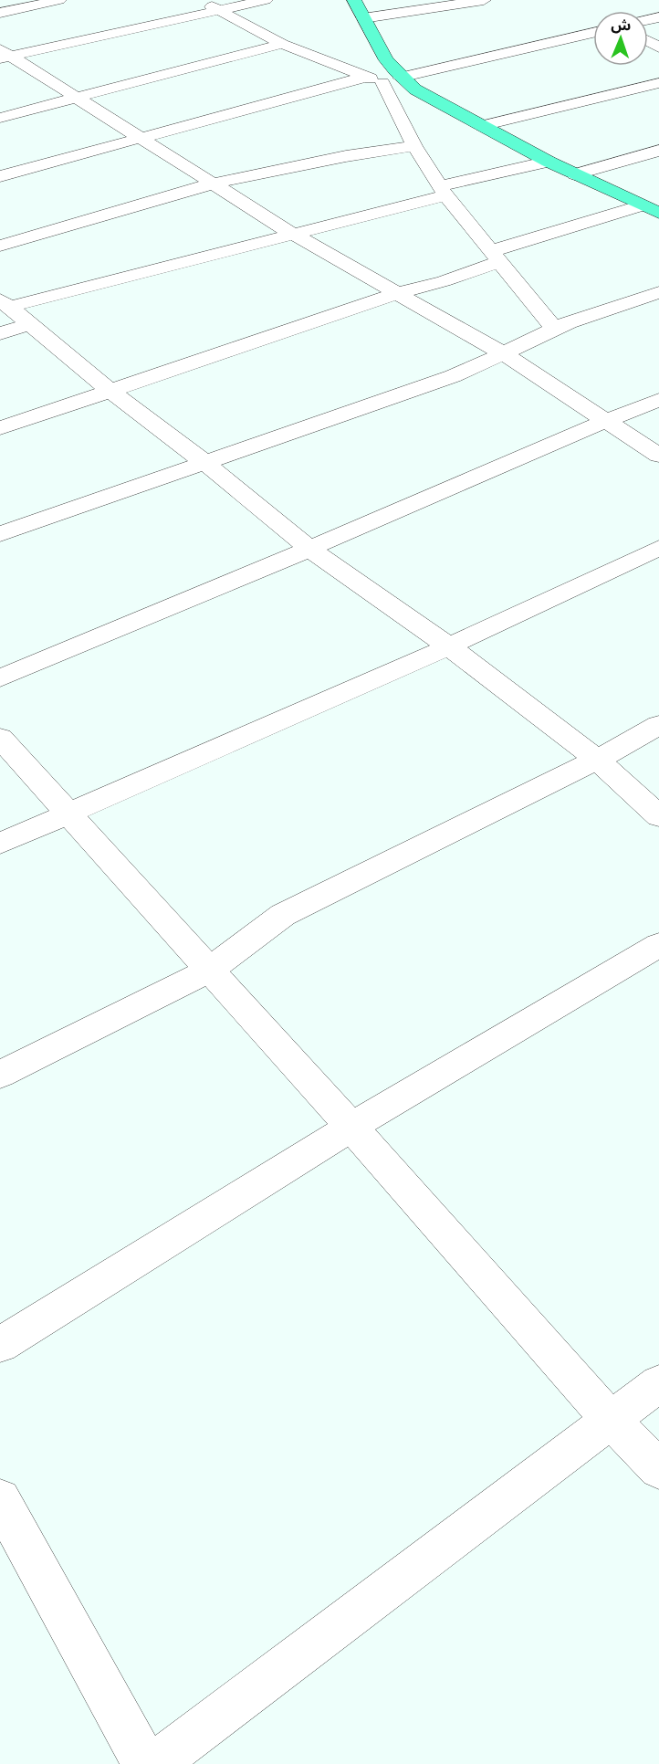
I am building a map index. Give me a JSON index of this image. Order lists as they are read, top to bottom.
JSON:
{
  "north": "top"
}
